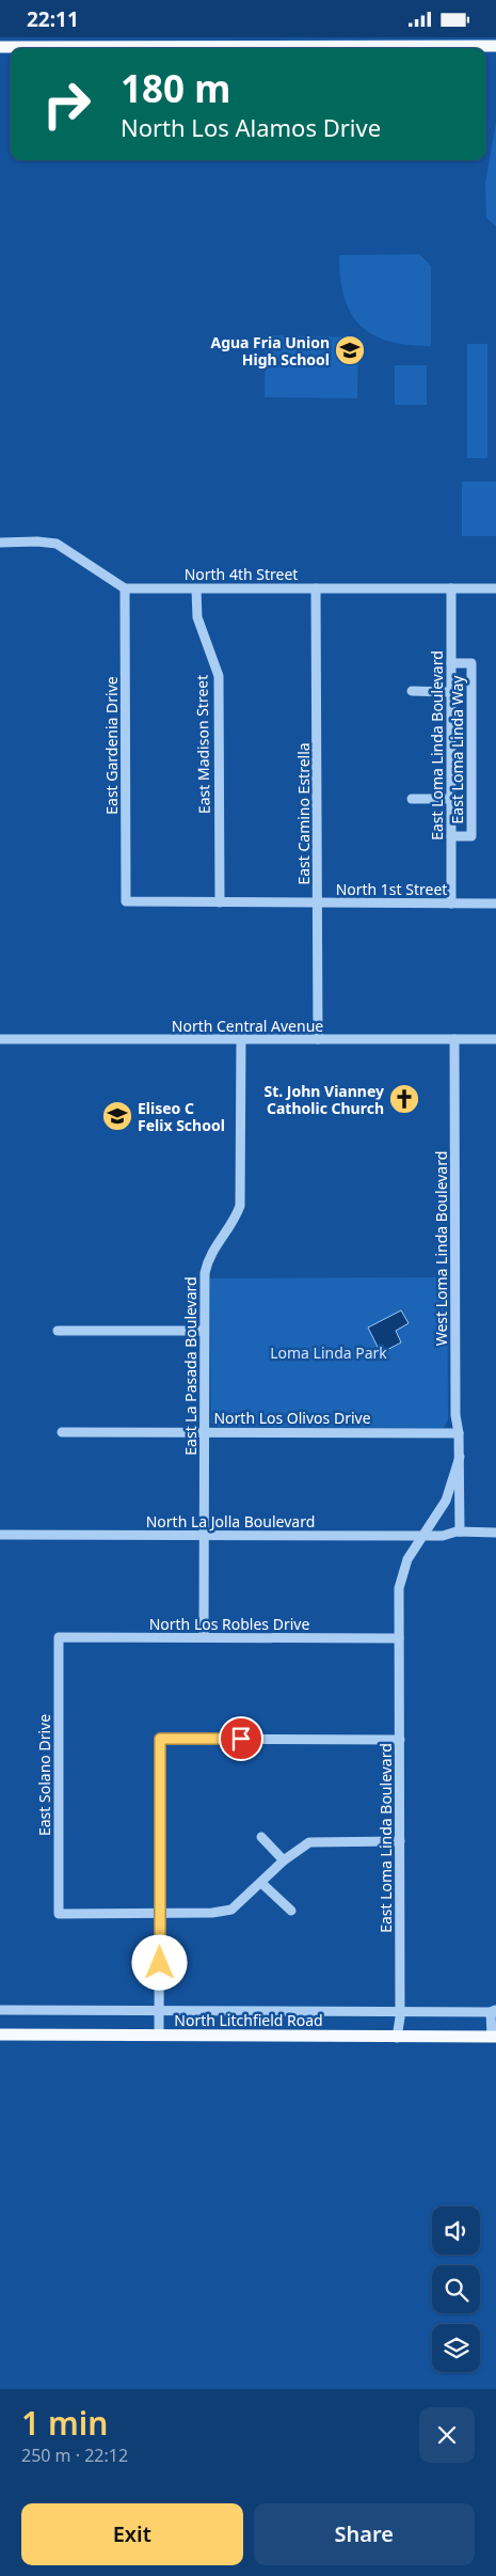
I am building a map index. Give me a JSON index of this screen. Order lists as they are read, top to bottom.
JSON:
{
  "streets": {
    "main road": ["North Litchfield Road"],
    "street": [
      "North 4th Street",
      "East Madison Street",
      "East Gardenia Drive",
      "East Loma Linda Boulevard",
      "East Loma Linda Way",
      "East Camino Estrella",
      "North 1st Street",
      "North Central Avenue",
      "West Loma Linda Boulevard",
      "East La Pasada Boulevard",
      "North Los Olivos Drive",
      "North La Jolla Boulevard",
      "North Los Robles Drive",
      "East Solano Drive"
    ]
  },
  "crossings": [
    ["North 4th Street", "East Madison Street"],
    ["North 4th Street", "East Gardenia Drive"],
    ["North 4th Street", "East Loma Linda Boulevard"],
    ["North 4th Street", "East Camino Estrella"],
    ["East Madison Street", "North 1st Street"],
    ["East Gardenia Drive", "North 1st Street"],
    ["East Loma Linda Boulevard", "East Loma Linda Way"],
    ["East Loma Linda Boulevard", "North 1st Street"],
    ["East Loma Linda Boulevard", "West Loma Linda Boulevard"],
    ["East Loma Linda Boulevard", "North Los Robles Drive"],
    ["East Loma Linda Boulevard", "North Litchfield Road"],
    ["East Camino Estrella", "North 1st Street"],
    ["East Camino Estrella", "North Central Avenue"],
    ["North Central Avenue", "West Loma Linda Boulevard"],
    ["North Central Avenue", "East La Pasada Boulevard"],
    ["West Loma Linda Boulevard", "North Los Olivos Drive"],
    ["West Loma Linda Boulevard", "North La Jolla Boulevard"],
    ["West Loma Linda Boulevard", "North Los Robles Drive"],
    ["East La Pasada Boulevard", "North Los Olivos Drive"],
    ["East La Pasada Boulevard", "North La Jolla Boulevard"],
    ["East La Pasada Boulevard", "North Los Robles Drive"],
    ["North Los Robles Drive", "East Solano Drive"]
  ],
  "parks": ["Loma Linda Park"],
  "places": {
    "school or university": ["Agua Fria Union High School", "Eliseo C Felix School"],
    "church": ["St. John Vianney Catholic Church"]
  },
  "page": {
    "status": "22:11",
    "turn": ["180 m", "North Los Alamos Drive"],
    "heading": ["1 min", "250 m · 22:12"],
    "buttons": ["Exit", "Share"]
  }
}
